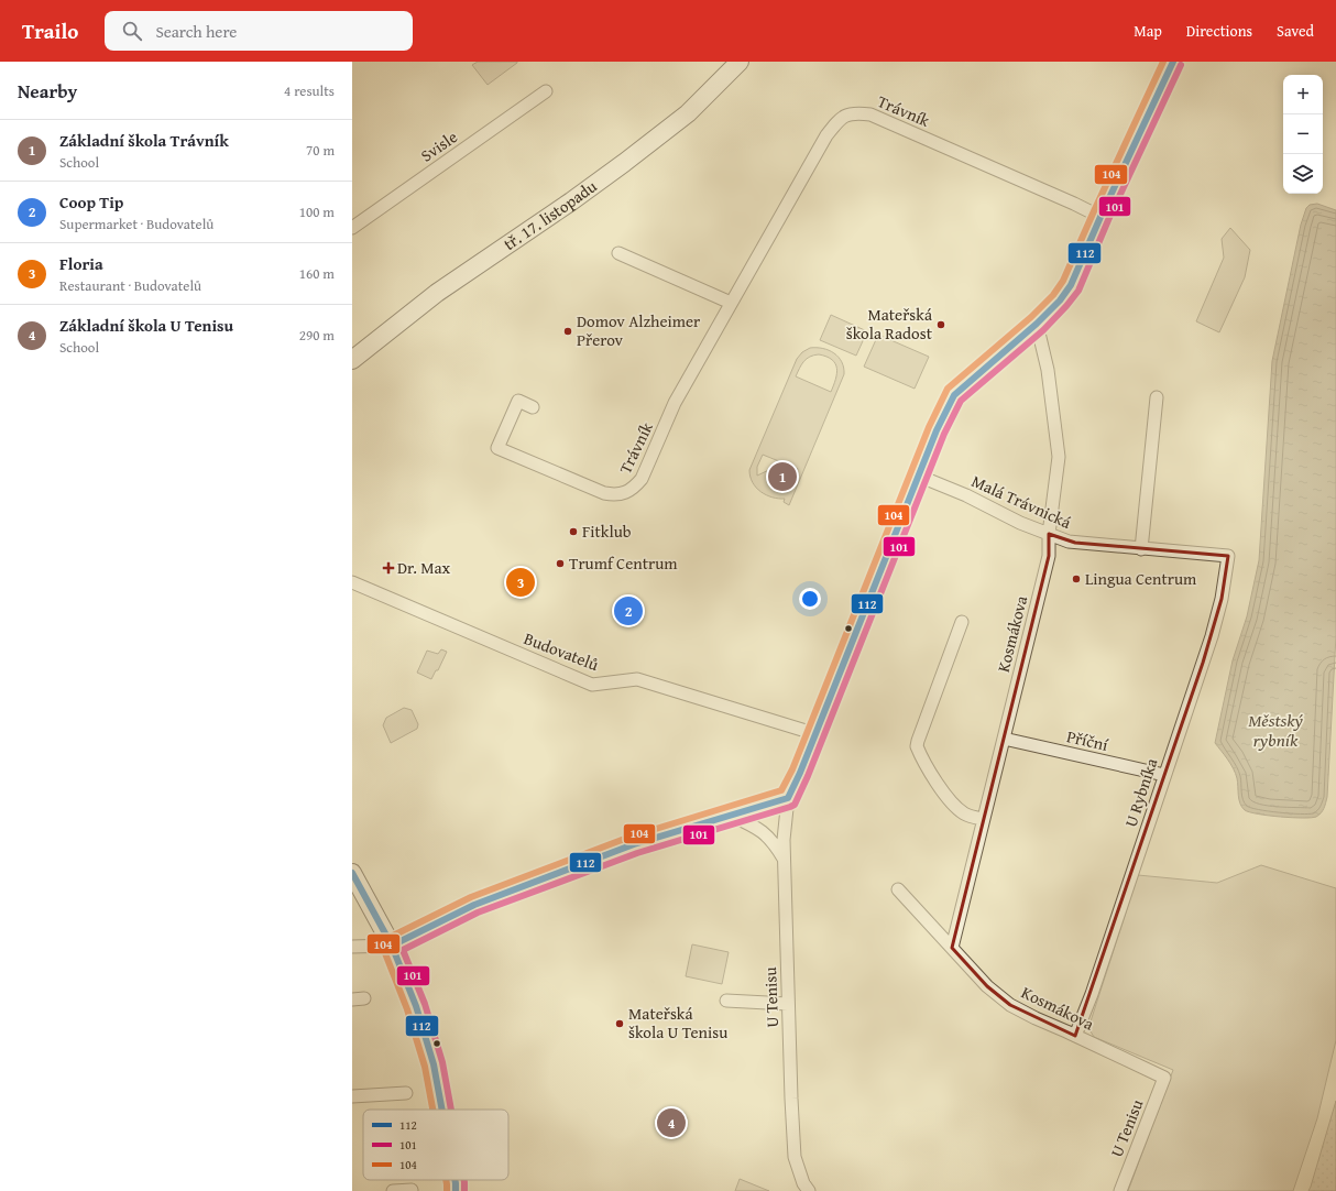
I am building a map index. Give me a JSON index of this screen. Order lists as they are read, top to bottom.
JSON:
{
  "streets": {
    "main road": ["tř. 17. listopadu"],
    "street": [
      "Trávník",
      "Svisle",
      "Malá Trávnická",
      "Kosmákova",
      "Budovatelů",
      "Příční",
      "U Rybníka",
      "U Tenisu"
    ]
  },
  "crossings": [
    ["Trávník", "U Tenisu"],
    ["Malá Trávnická", "Kosmákova"],
    ["Malá Trávnická", "U Rybníka"],
    ["Malá Trávnická", "U Tenisu"],
    ["Kosmákova", "Příční"],
    ["Kosmákova", "U Rybníka"],
    ["Kosmákova", "U Tenisu"],
    ["Budovatelů", "U Tenisu"],
    ["Příční", "U Rybníka"]
  ],
  "water": ["Městský rybník"],
  "places": {
    "other": [
      "Mateřská škola Radost",
      "Domov Alzheimer Přerov",
      "Fitklub",
      "Trumf Centrum",
      "Lingua Centrum",
      "Mateřská škola U Tenisu"
    ],
    "health": ["Dr. Max"]
  },
  "lines": ["transit line 112", "transit line 104", "transit line 101"],
  "legend": ["112", "101", "104"],
  "page": {
    "header": "Trailo",
    "search": "Search here",
    "nav": ["Map", "Directions", "Saved"],
    "heading": ["Nearby", "4 results"],
    "map_buttons": ["+", "−"],
    "list": [
      {
        "mark": "1",
        "name": "Základní škola Trávník",
        "note": "School",
        "value": "70 m"
      },
      {
        "mark": "2",
        "name": "Coop Tip",
        "note": "Supermarket · Budovatelů",
        "value": "100 m"
      },
      {
        "mark": "3",
        "name": "Floria",
        "note": "Restaurant · Budovatelů",
        "value": "160 m"
      },
      {
        "mark": "4",
        "name": "Základní škola U Tenisu",
        "note": "School",
        "value": "290 m"
      }
    ],
    "pins": [
      "1",
      "3",
      "2",
      "4"
    ]
  }
}
